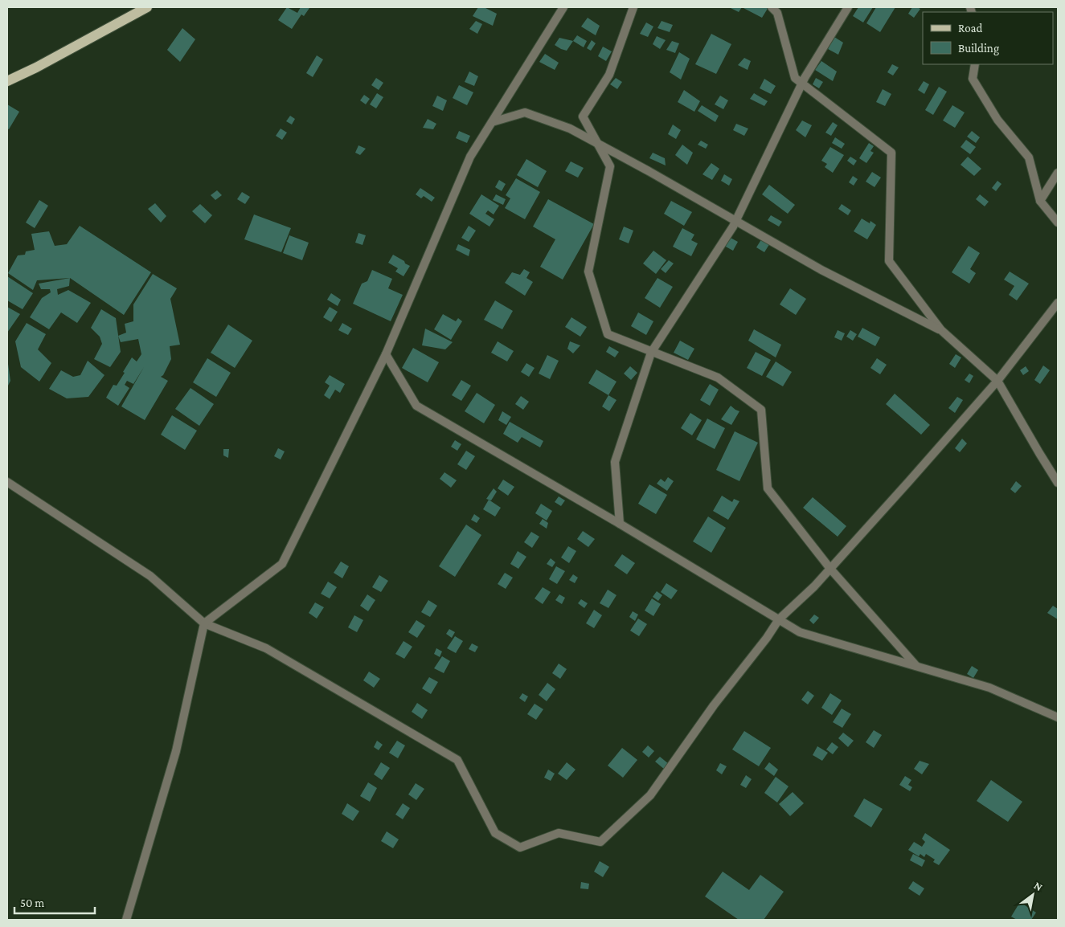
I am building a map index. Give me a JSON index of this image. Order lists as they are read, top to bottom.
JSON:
{
  "legend": ["Road", "Building"],
  "scale_bar": "50 m",
  "north": "top right"
}
